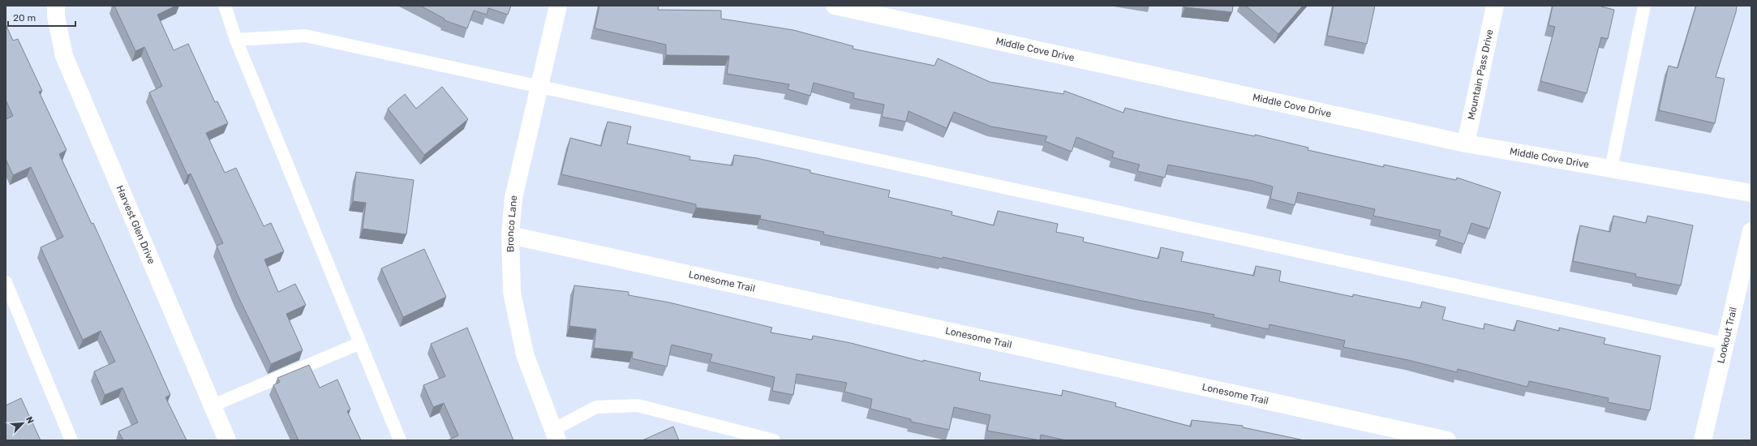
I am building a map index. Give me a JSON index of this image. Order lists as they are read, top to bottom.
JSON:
{
  "streets": {
    "street": [
      "Middle Cove Drive",
      "Mountain Pass Drive",
      "Harvest Glen Drive",
      "Bronco Lane",
      "Lonesome Trail",
      "Lookout Trail"
    ]
  },
  "crossings": [
    ["Middle Cove Drive", "Mountain Pass Drive"],
    ["Bronco Lane", "Lonesome Trail"]
  ],
  "scale_bar": "20 m",
  "north": "top right"
}
